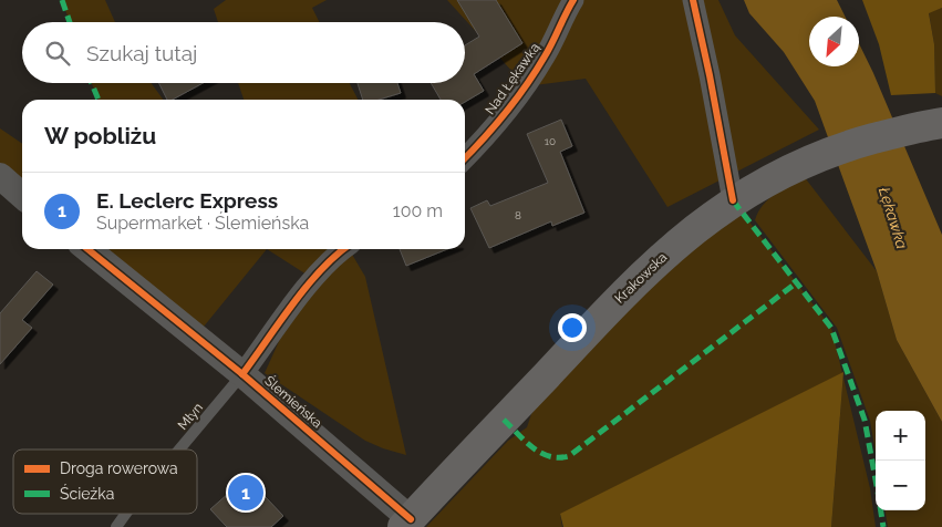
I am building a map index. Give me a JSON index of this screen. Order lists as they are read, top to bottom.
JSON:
{
  "streets": {
    "main road": ["Krakowska"],
    "street": ["Nad Łękawką", "Ślemieńska"],
    "lane": ["Młyn"]
  },
  "crossings": [
    ["Krakowska", "Ślemieńska"],
    ["Ślemieńska", "Młyn"]
  ],
  "water": ["Łękawka"],
  "house_numbers": ["10", "8"],
  "legend": ["Droga rowerowa", "Ścieżka"],
  "north": "bottom left",
  "page": {
    "search": "Szukaj tutaj",
    "heading": "W pobliżu",
    "list": [
      {
        "mark": "1",
        "name": "E. Leclerc Express",
        "note": "Supermarket · Ślemieńska",
        "value": "100 m"
      }
    ],
    "map_buttons": ["+", "−"],
    "pins": "1"
  }
}
